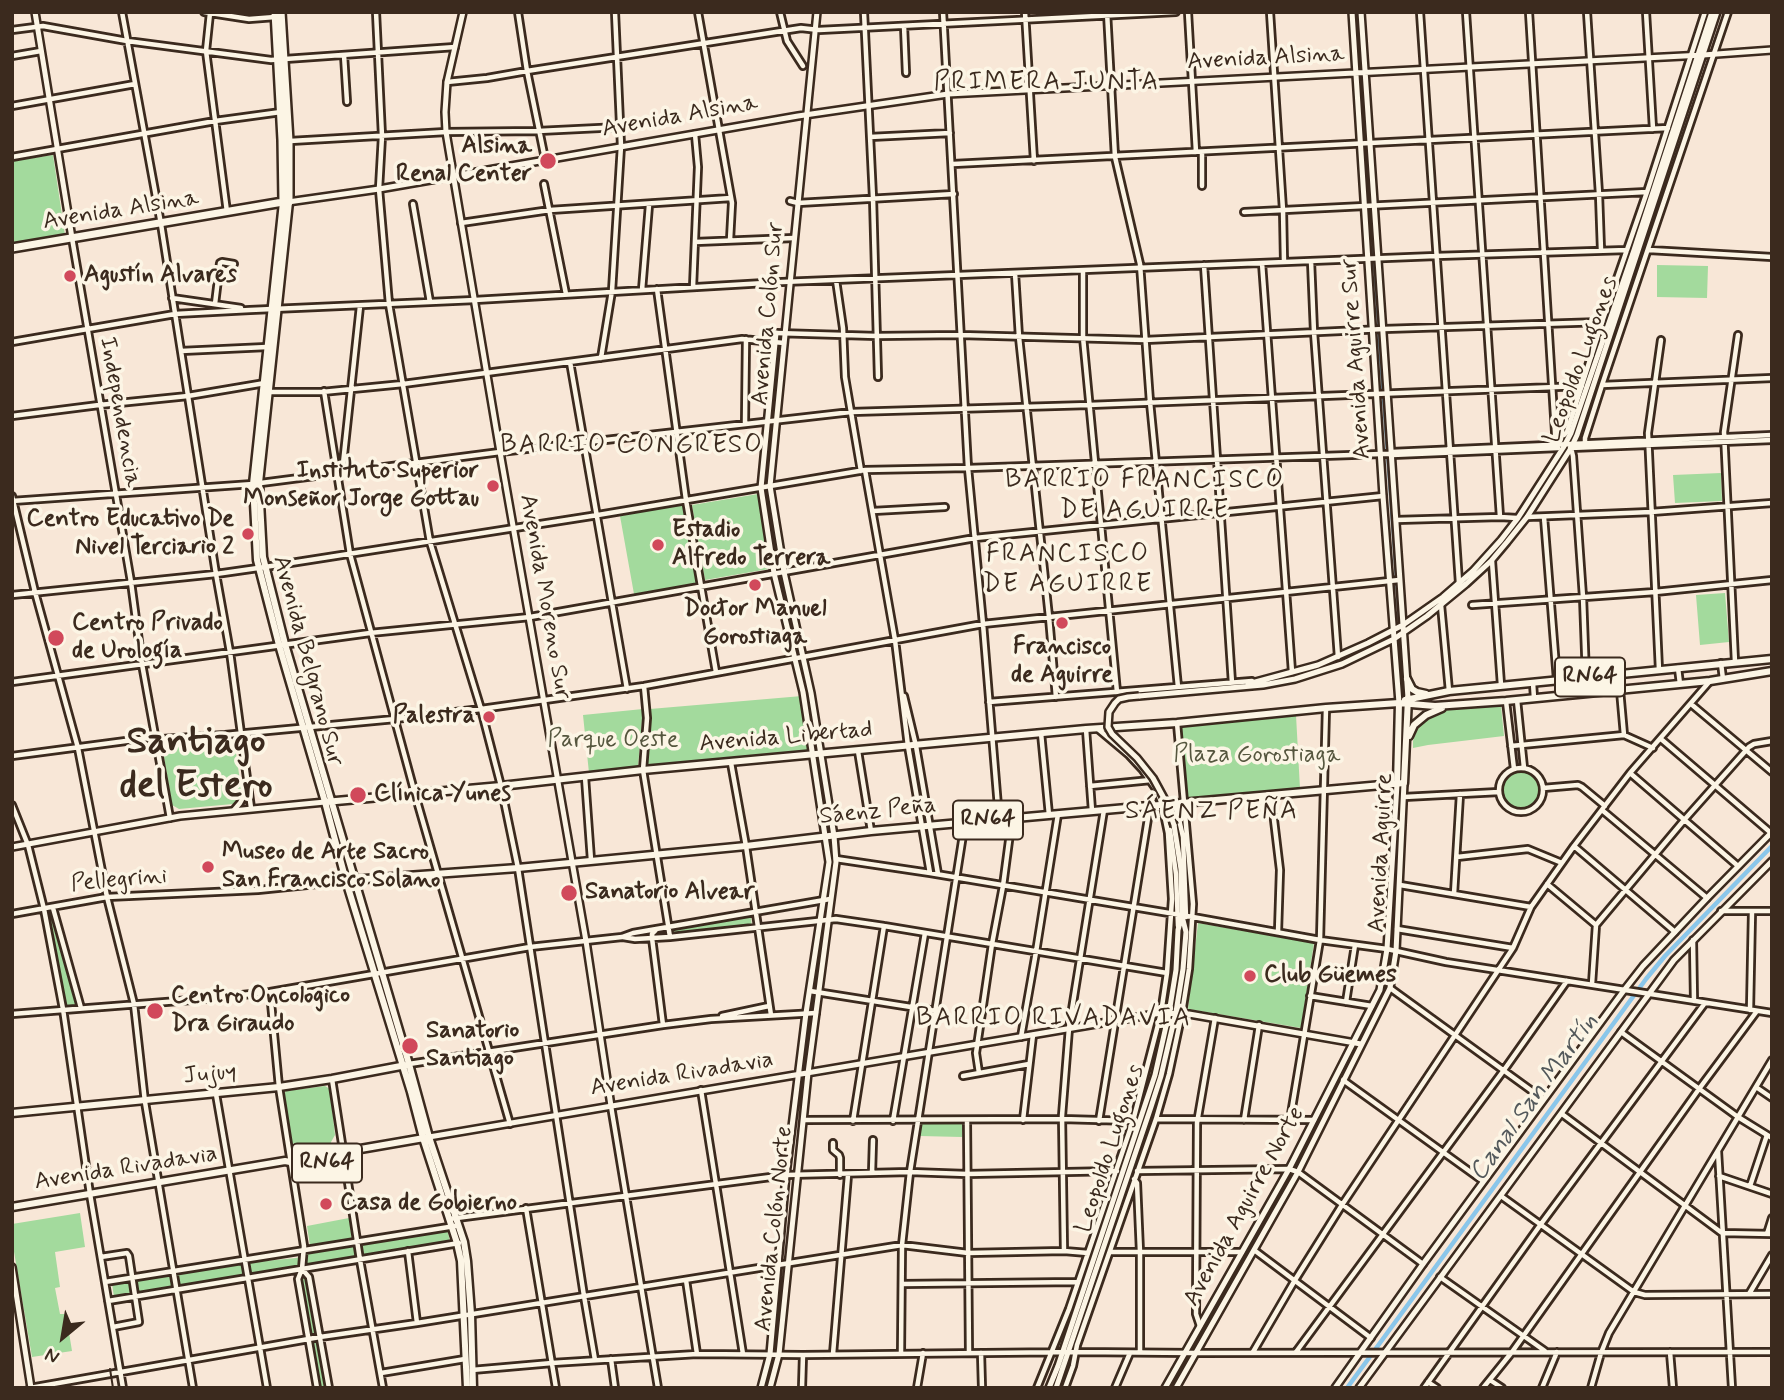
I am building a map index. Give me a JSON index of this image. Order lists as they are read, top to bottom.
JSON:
{
  "streets": {
    "highway": ["Avenida Alsina", "Avenida Belgrano Sur"],
    "main road": [
      "Avenida Colón Sur",
      "Avenida Aguirre Sur",
      "Leopoldo Lugones",
      "Independencia",
      "Avenida Moreno Sur",
      "RN64",
      "Avenida Libertad",
      "Sáenz Peña",
      "Avenida Aguirre",
      "Pellegrini",
      "Jujuy",
      "Avenida Rivadavia",
      "Avenida Aguirre Norte",
      "Avenida Colón Norte"
    ]
  },
  "crossings": [
    ["Avenida Alsina", "Avenida Colón Sur"],
    ["Avenida Alsina", "Avenida Aguirre Sur"],
    ["Avenida Alsina", "Leopoldo Lugones"],
    ["Avenida Alsina", "Independencia"],
    ["Avenida Alsina", "Avenida Moreno Sur"],
    ["Avenida Alsina", "Avenida Belgrano Sur"],
    ["Avenida Colón Sur", "Avenida Libertad"],
    ["Avenida Colón Sur", "Sáenz Peña"],
    ["Avenida Colón Sur", "Avenida Rivadavia"],
    ["Avenida Colón Sur", "Avenida Colón Norte"],
    ["Avenida Aguirre Sur", "Leopoldo Lugones"],
    ["Avenida Aguirre Sur", "Avenida Libertad"],
    ["Avenida Aguirre Sur", "Avenida Aguirre"],
    ["Leopoldo Lugones", "Avenida Rivadavia"],
    ["Independencia", "Avenida Libertad"],
    ["Avenida Moreno Sur", "Avenida Libertad"],
    ["Avenida Moreno Sur", "Sáenz Peña"],
    ["Avenida Moreno Sur", "Avenida Rivadavia"],
    ["Avenida Belgrano Sur", "Avenida Libertad"],
    ["Avenida Belgrano Sur", "Sáenz Peña"],
    ["Avenida Belgrano Sur", "Pellegrini"],
    ["Avenida Belgrano Sur", "Jujuy"],
    ["Avenida Belgrano Sur", "Avenida Rivadavia"],
    ["RN64", "Jujuy"],
    ["RN64", "Avenida Rivadavia"],
    ["Avenida Libertad", "Avenida Aguirre"],
    ["Sáenz Peña", "Avenida Aguirre"],
    ["Sáenz Peña", "Pellegrini"],
    ["Avenida Aguirre", "Avenida Rivadavia"],
    ["Avenida Aguirre", "Avenida Aguirre Norte"],
    ["Avenida Rivadavia", "Avenida Aguirre Norte"],
    ["Avenida Rivadavia", "Avenida Colón Norte"]
  ],
  "districts": [
    "PRIMERA JUNTA",
    "BARRIO CONGRESO",
    "BARRIO FRANCISCO DE AGUIRRE",
    "FRANCISCO DE AGUIRRE",
    "Santiago del Estero",
    "SÁENZ PEÑA",
    "BARRIO RIVADAVIA"
  ],
  "water": ["Canal San Martín"],
  "parks": ["Parque Oeste", "Plaza Gorostiaga"],
  "places": [
    "Alsina Renal Center",
    "Agustín Alvares",
    "Instituto Superior Monseñor Jorge Gottau",
    "Centro Educativo De Nivel Terciario 2",
    "Estadio Alfredo Terrera",
    "Doctor Manuel Gorostiaga",
    "Francisco de Aguirre",
    "Centro Privado de Urología",
    "Palestra",
    "Clínica Yunes",
    "Museo de Arte Sacro San Francisco Solano",
    "Sanatorio Alvear",
    "Club Güemes",
    "Centro Oncologico Dra Giraudo",
    "Sanatorio Santiago",
    "Casa de Gobierno"
  ],
  "north": "bottom left"
}
